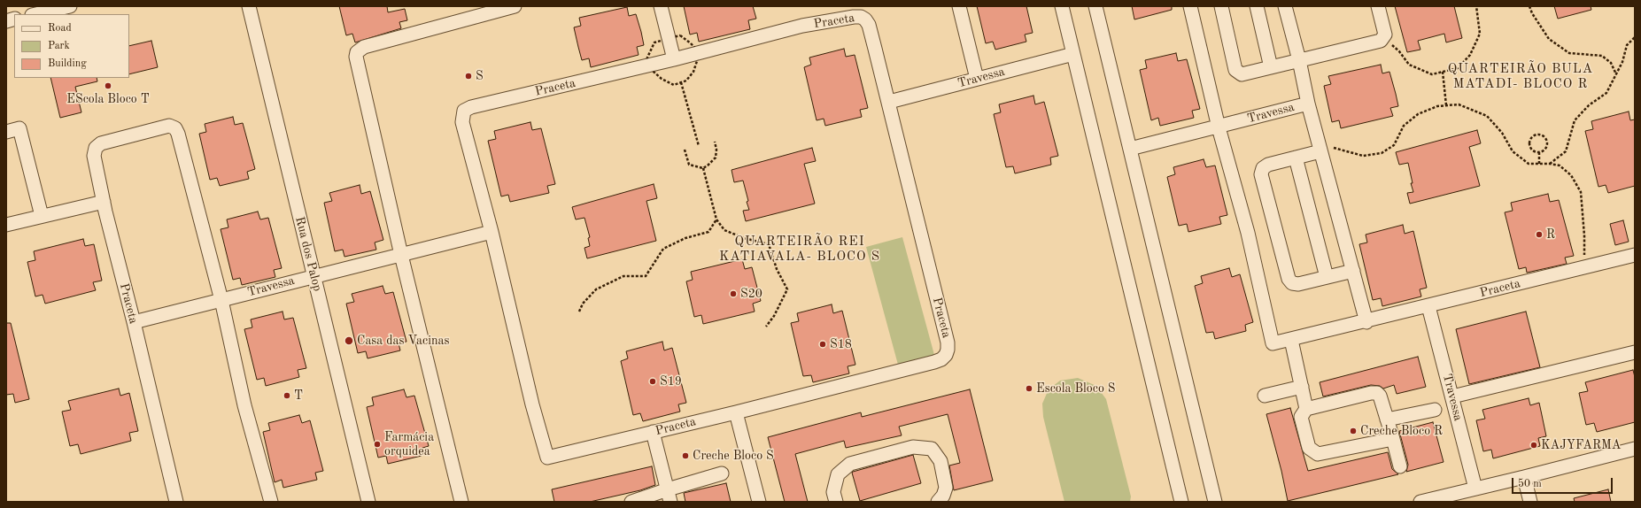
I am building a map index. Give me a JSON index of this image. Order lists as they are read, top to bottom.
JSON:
{
  "streets": {
    "street": ["Praceta", "Travessa", "Rua dos Palop"]
  },
  "crossings": [
    ["Praceta", "Travessa"],
    ["Travessa", "Rua dos Palop"]
  ],
  "districts": ["QUARTEIRÃO BULA MATADI- BLOCO R", "QUARTEIRÃO REI KATIAVALA- BLOCO S"],
  "places": [
    "S",
    "EScola Bloco T",
    "R",
    "S20",
    "Casa das Vacinas",
    "S18",
    "S19",
    "Escola Bloco S",
    "T",
    "Creche Bloco R",
    "Farmácia orquidea",
    "KAJYFARMA",
    "Creche Bloco S"
  ],
  "legend": ["Road", "Park", "Building"],
  "scale_bar": "50 m"
}
